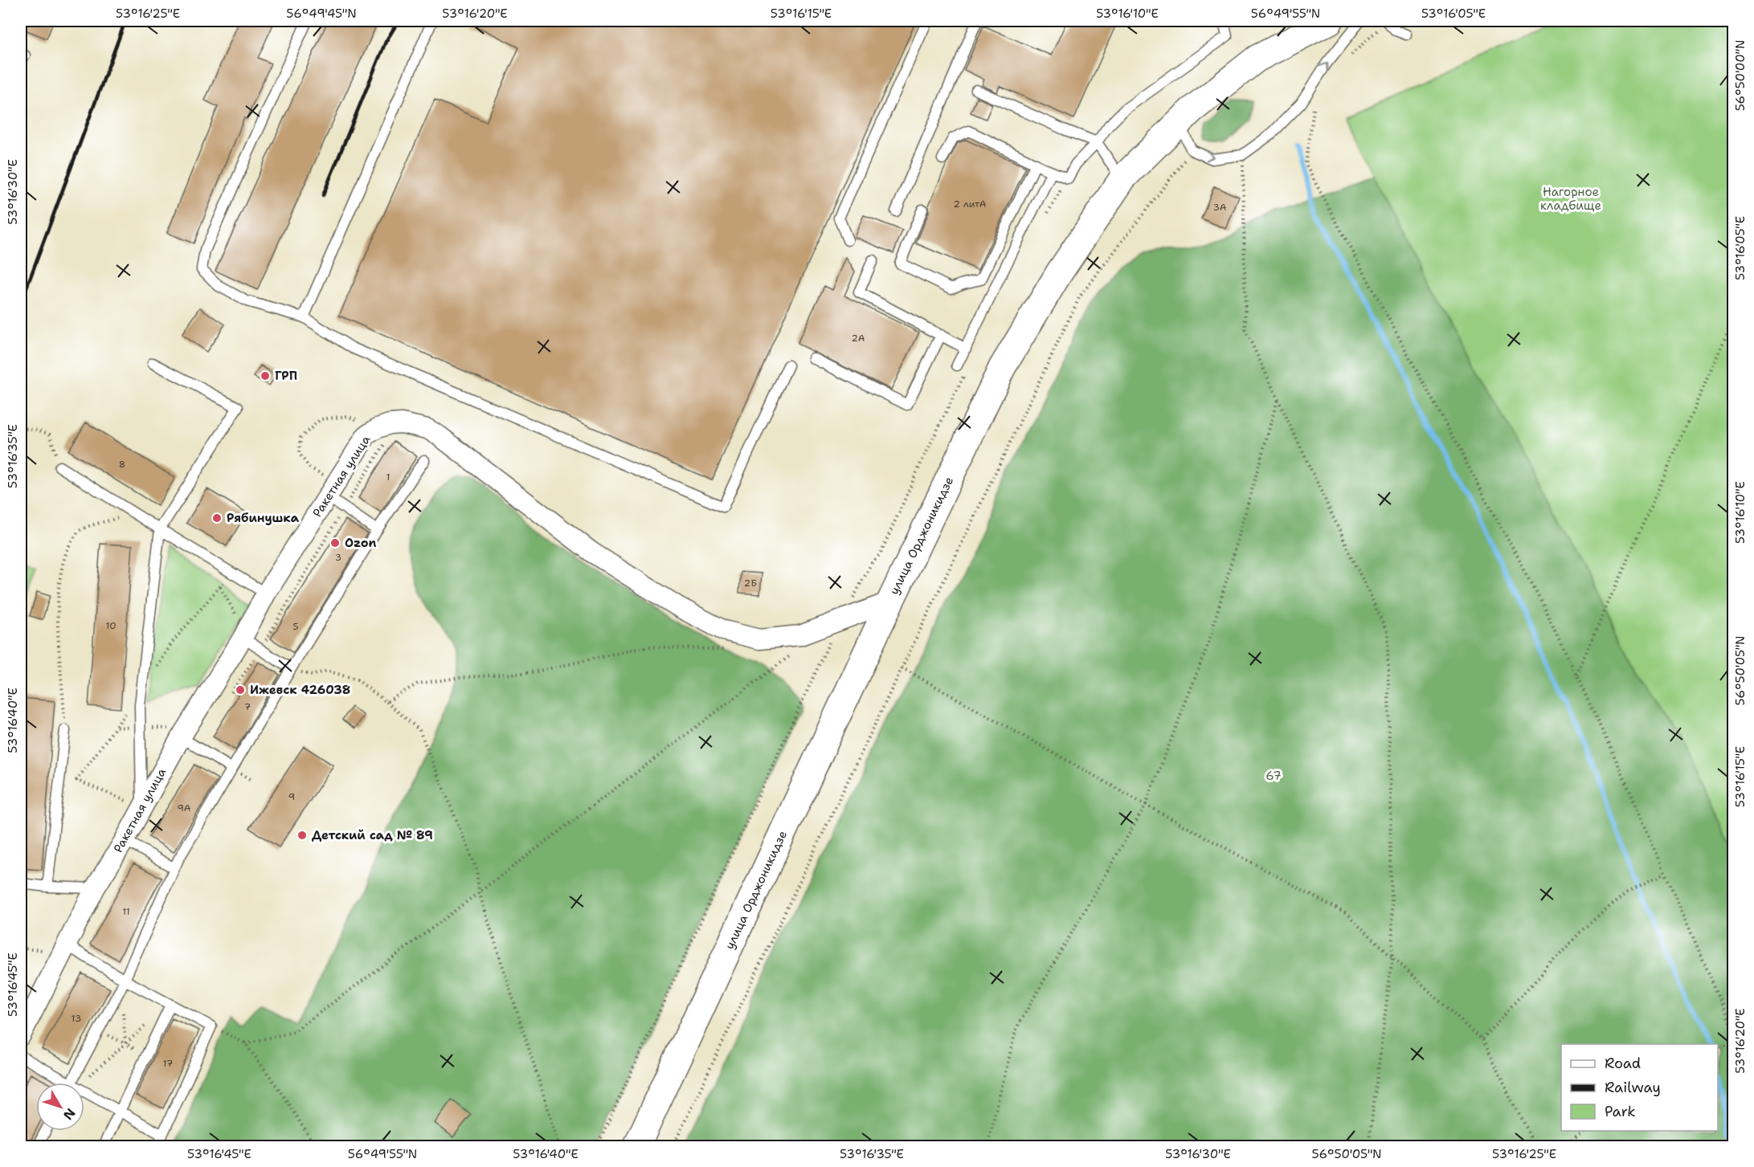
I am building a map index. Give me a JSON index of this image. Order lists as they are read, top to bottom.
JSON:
{
  "streets": {
    "main road": ["улица Орджоникидзе"],
    "street": ["Ракетная улица"]
  },
  "crossings": [
    ["Ракетная улица", "улица Орджоникидзе"]
  ],
  "parks": ["Нагорное кладбище", "67"],
  "places": [
    "ГРП",
    "Рябинушка",
    "Ozon",
    "Ижевск 426038",
    "Детский сад № 89"
  ],
  "house_numbers": [
    "2 литА",
    "3А",
    "2А",
    "8",
    "1",
    "3",
    "2Б",
    "10",
    "5",
    "7",
    "9",
    "9А",
    "11",
    "13",
    "17"
  ],
  "legend": ["Road", "Railway", "Park"],
  "north": "bottom right",
  "coordinates": [
    "53°16'25\"E",
    "56°49'45\"N",
    "53°16'20\"E",
    "53°16'15\"E",
    "53°16'10\"E",
    "56°49'55\"N",
    "53°16'05\"E",
    "56°50'00\"N",
    "53°16'30\"E",
    "53°16'35\"E",
    "56°50'05\"N",
    "53°16'40\"E",
    "53°16'45\"E"
  ]
}
